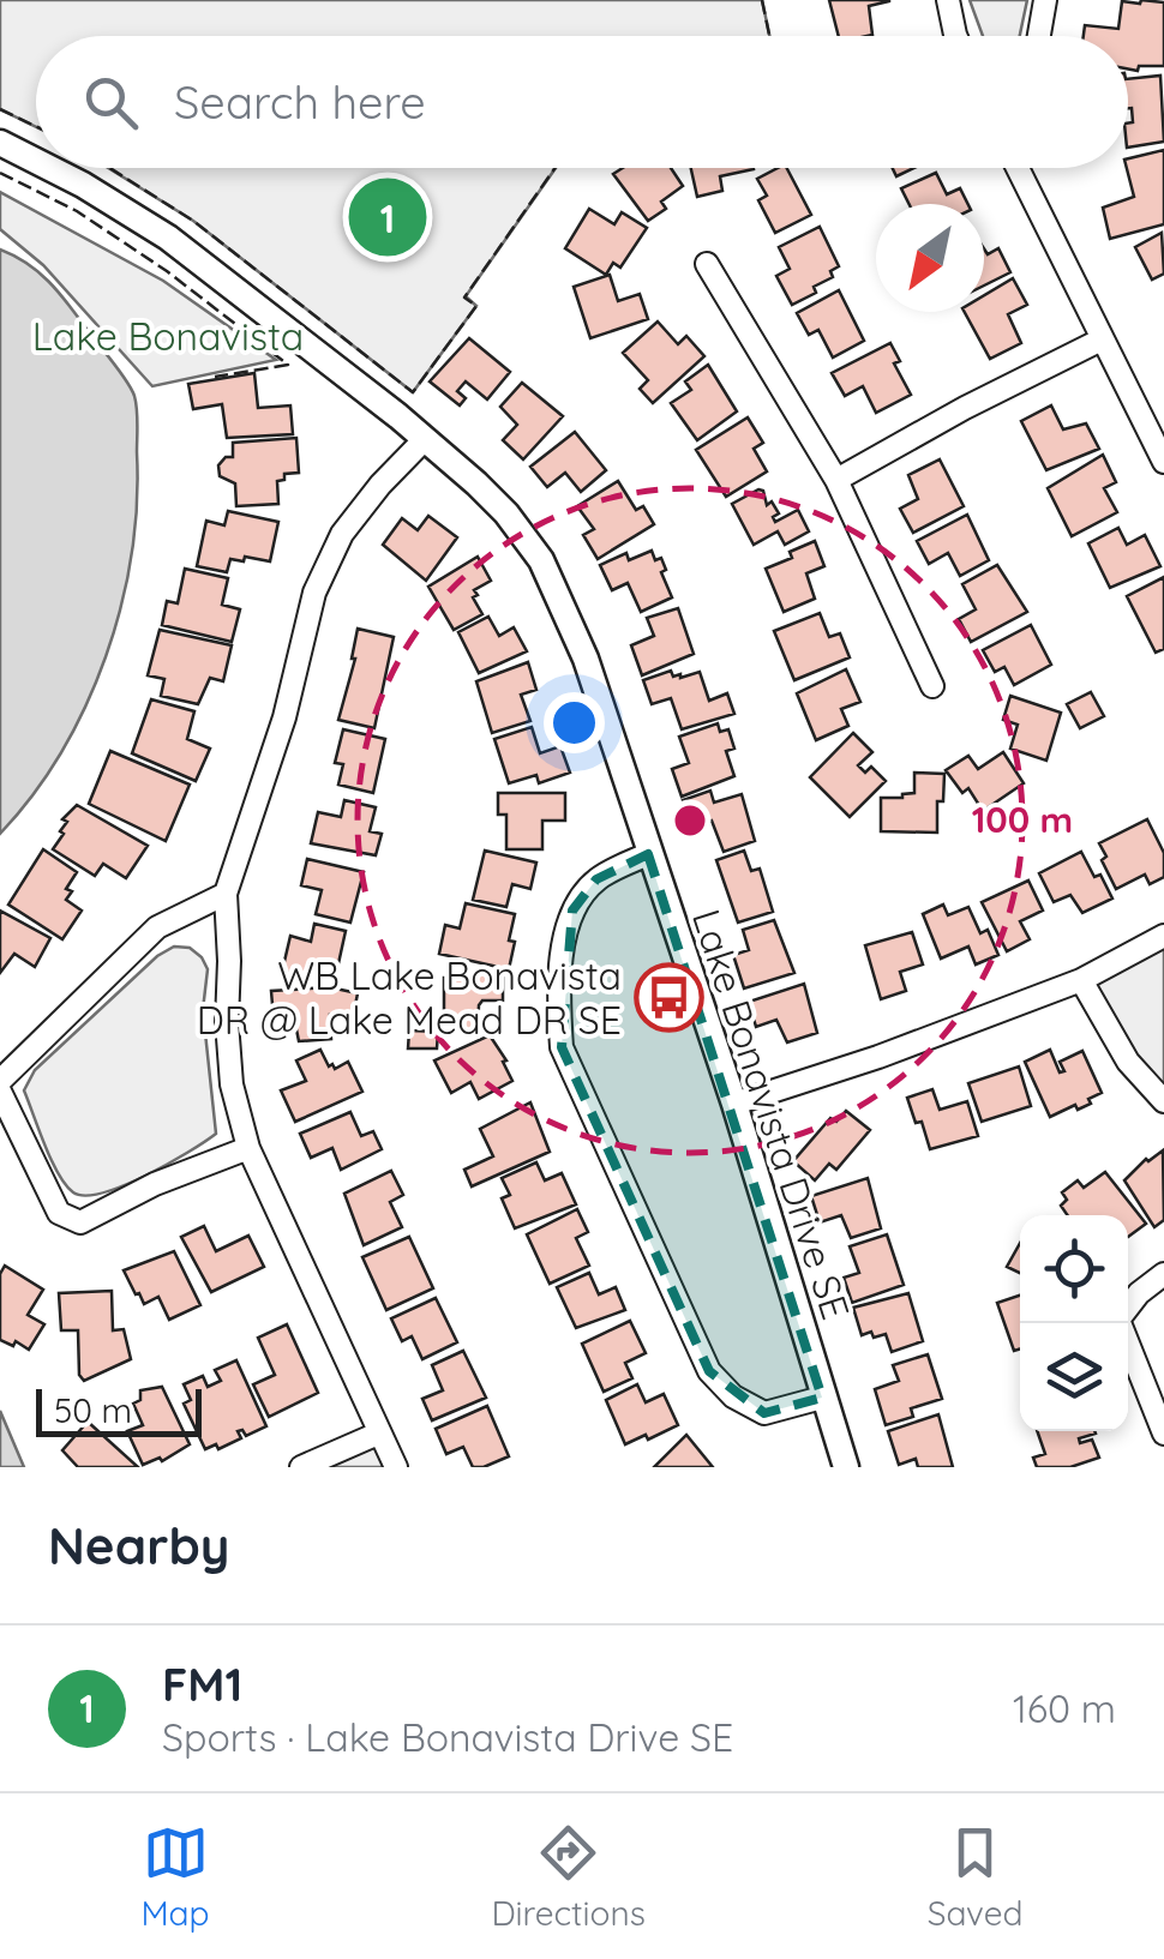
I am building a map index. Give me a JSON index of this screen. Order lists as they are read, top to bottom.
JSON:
{
  "streets": {
    "street": ["Lake Bonavista Drive SE"]
  },
  "parks": ["Lake Bonavista"],
  "places": {
    "bus stop": ["WB Lake Bonavista DR @ Lake Mead DR SE"]
  },
  "scale_bar": "50 m",
  "north": "bottom left",
  "page": {
    "search": "Search here",
    "pins": "1",
    "scale": "50 m",
    "heading": "Nearby",
    "list": [
      {
        "mark": "1",
        "name": "FM1",
        "note": "Sports · Lake Bonavista Drive SE",
        "value": "160 m"
      }
    ],
    "nav": ["Map", "Directions", "Saved"]
  },
  "rings": ["100 m"]
}
